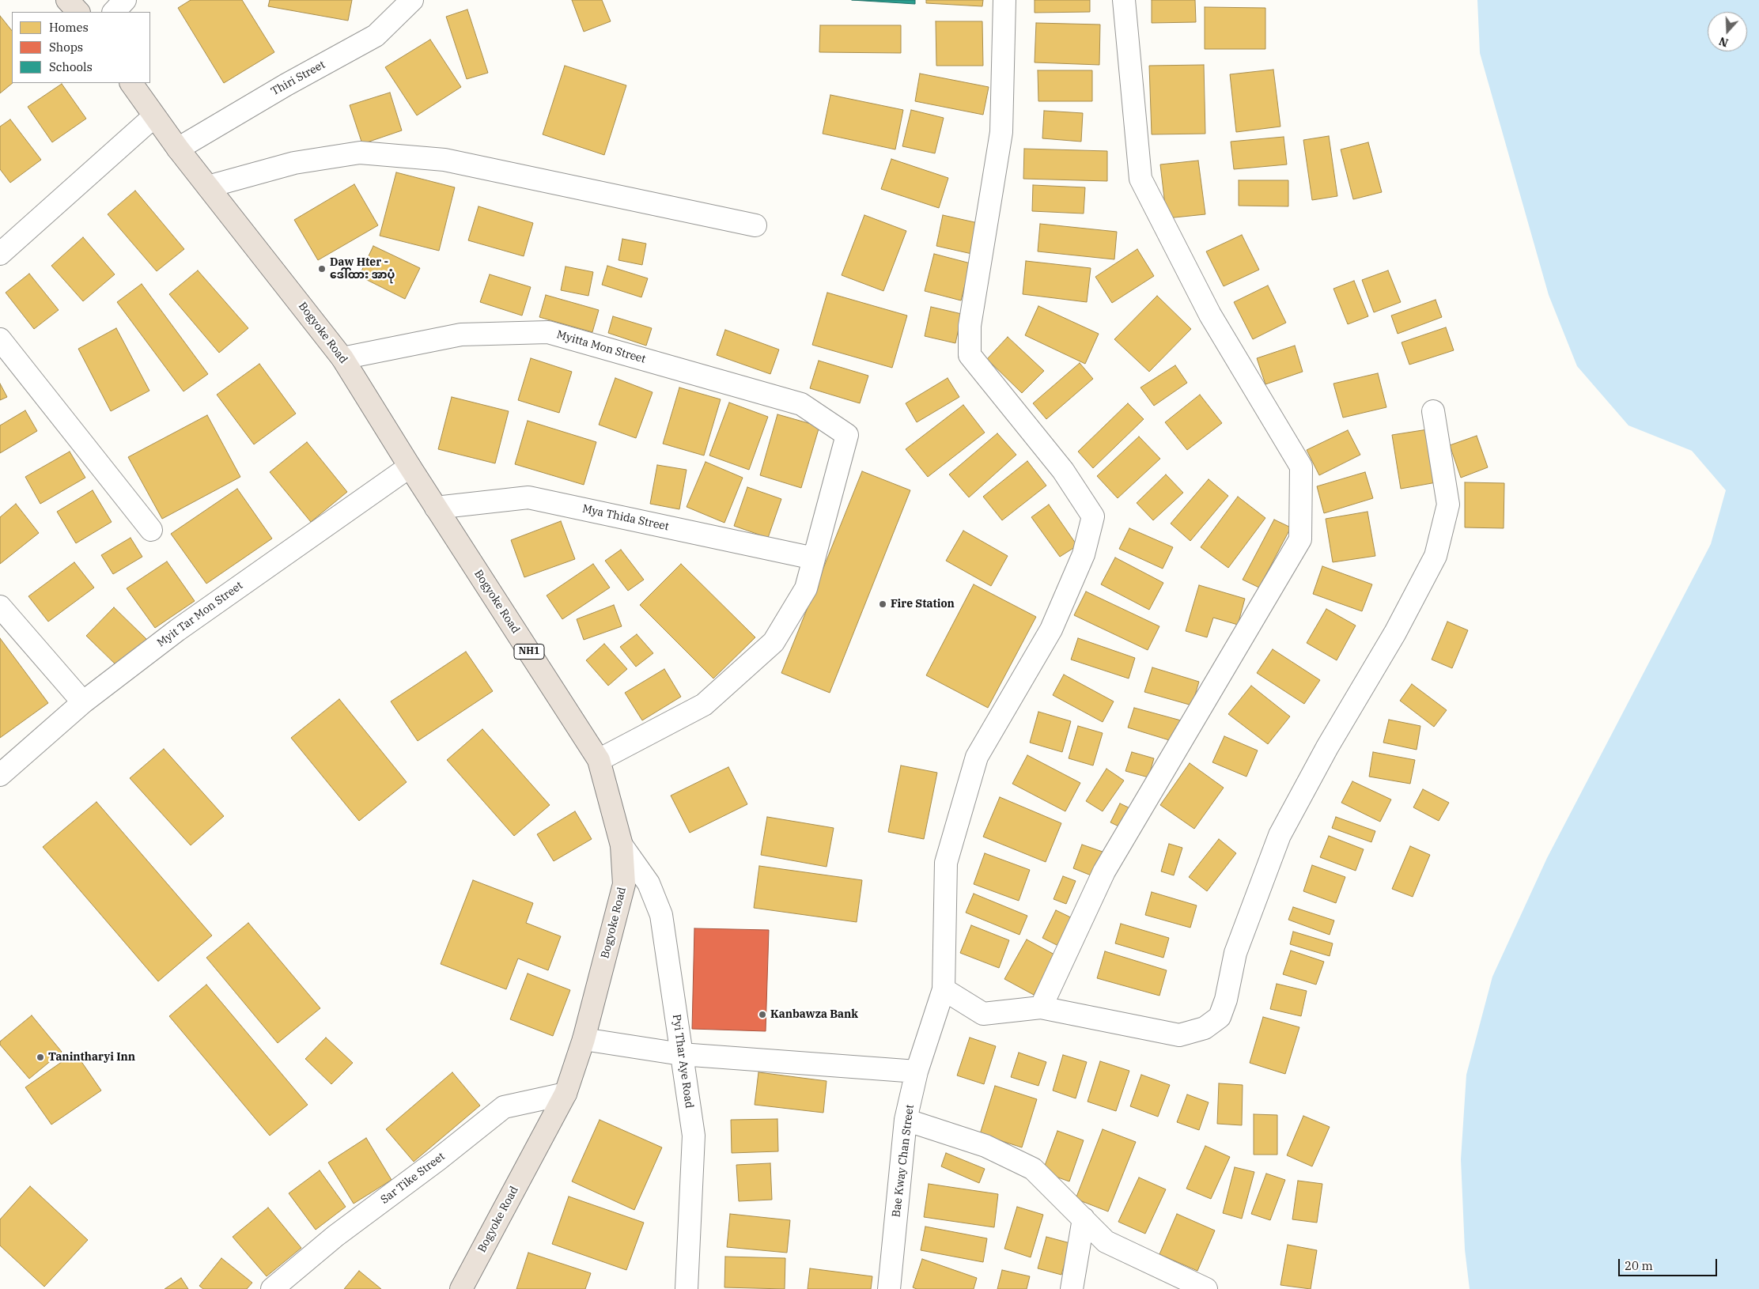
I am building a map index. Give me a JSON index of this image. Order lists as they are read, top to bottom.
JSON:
{
  "streets": {
    "highway": ["Bogyoke Road", "NH1"],
    "street": [
      "Thiri Street",
      "Myitta Mon Street",
      "Mya Thida Street",
      "Myit Tar Mon Street",
      "Pyi Thar Aye Road",
      "Bae Kway Chan Street",
      "Sar Tike Street"
    ]
  },
  "crossings": [
    ["Thiri Street", "Bogyoke Road"],
    ["Bogyoke Road", "Myitta Mon Street"],
    ["Bogyoke Road", "Mya Thida Street"],
    ["Bogyoke Road", "Myit Tar Mon Street"],
    ["Bogyoke Road", "Pyi Thar Aye Road"],
    ["Bogyoke Road", "Sar Tike Street"],
    ["Myitta Mon Street", "Mya Thida Street"]
  ],
  "places": [
    "Daw Hter - ဒေါ်ထား အာပုံ",
    "Fire Station",
    "Kanbawza Bank",
    "Tanintharyi Inn"
  ],
  "legend": ["Homes", "Shops", "Schools"],
  "scale_bar": "20 m",
  "north": "bottom"
}
